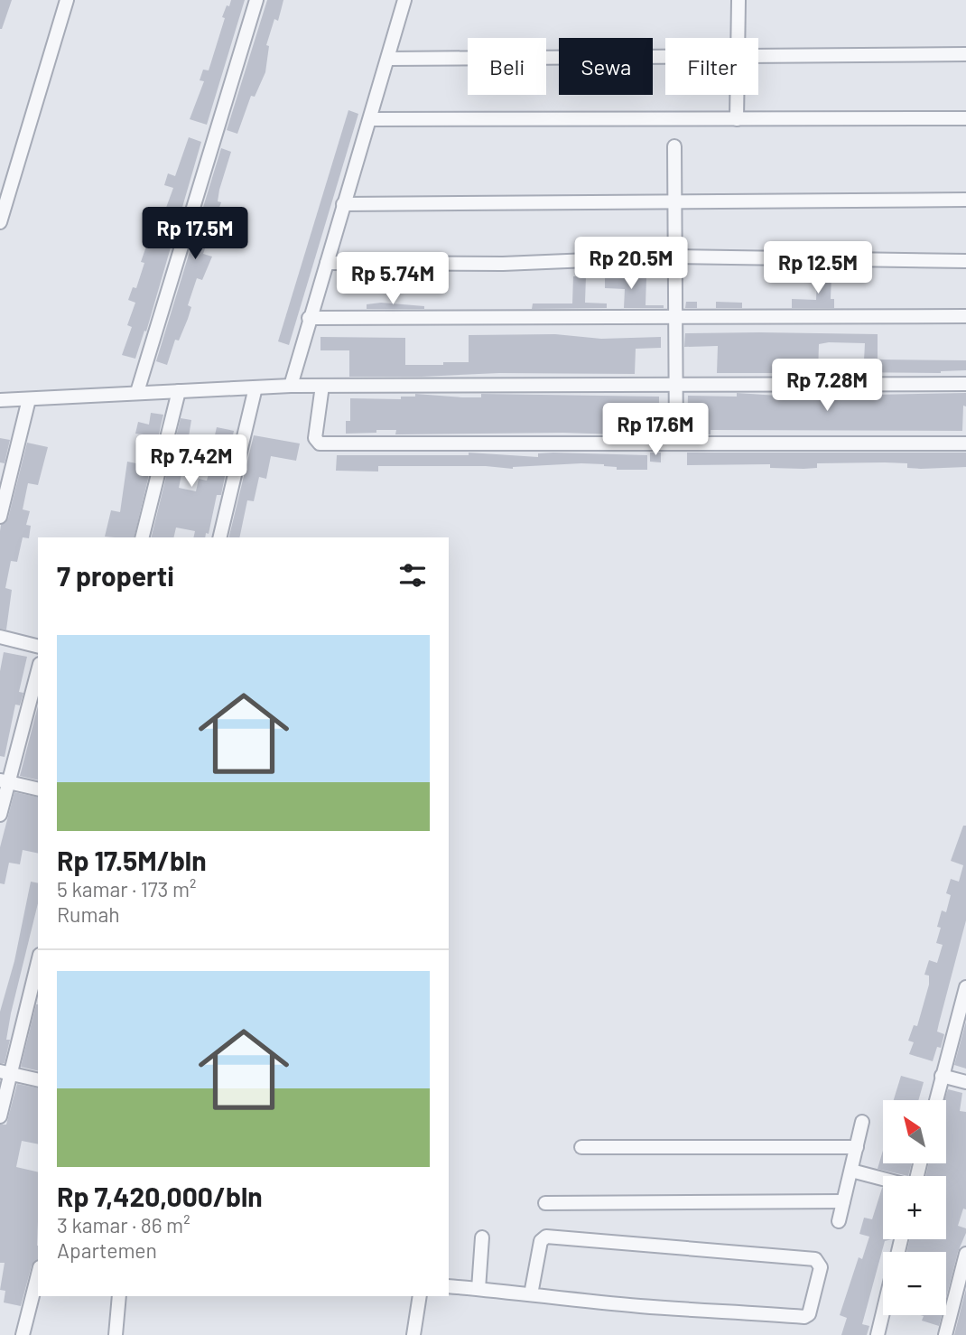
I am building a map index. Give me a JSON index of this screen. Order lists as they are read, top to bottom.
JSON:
{
  "north": "top left",
  "page": {
    "chip": ["Beli", "Sewa", "Filter"],
    "price": [
      "Rp 17.5M",
      "Rp 20.5M",
      "Rp 12.5M",
      "Rp 5.74M",
      "Rp 7.28M",
      "Rp 17.6M",
      "Rp 7.42M"
    ],
    "heading": "7 properti",
    "list": [
      {
        "name": "Rp 17.5M/bln",
        "note": "5 kamar · 173 m² · Rumah"
      },
      {
        "name": "Rp 7,420,000/bln",
        "note": "3 kamar · 86 m² · Apartemen"
      }
    ],
    "map_buttons": ["+", "−"]
  }
}
